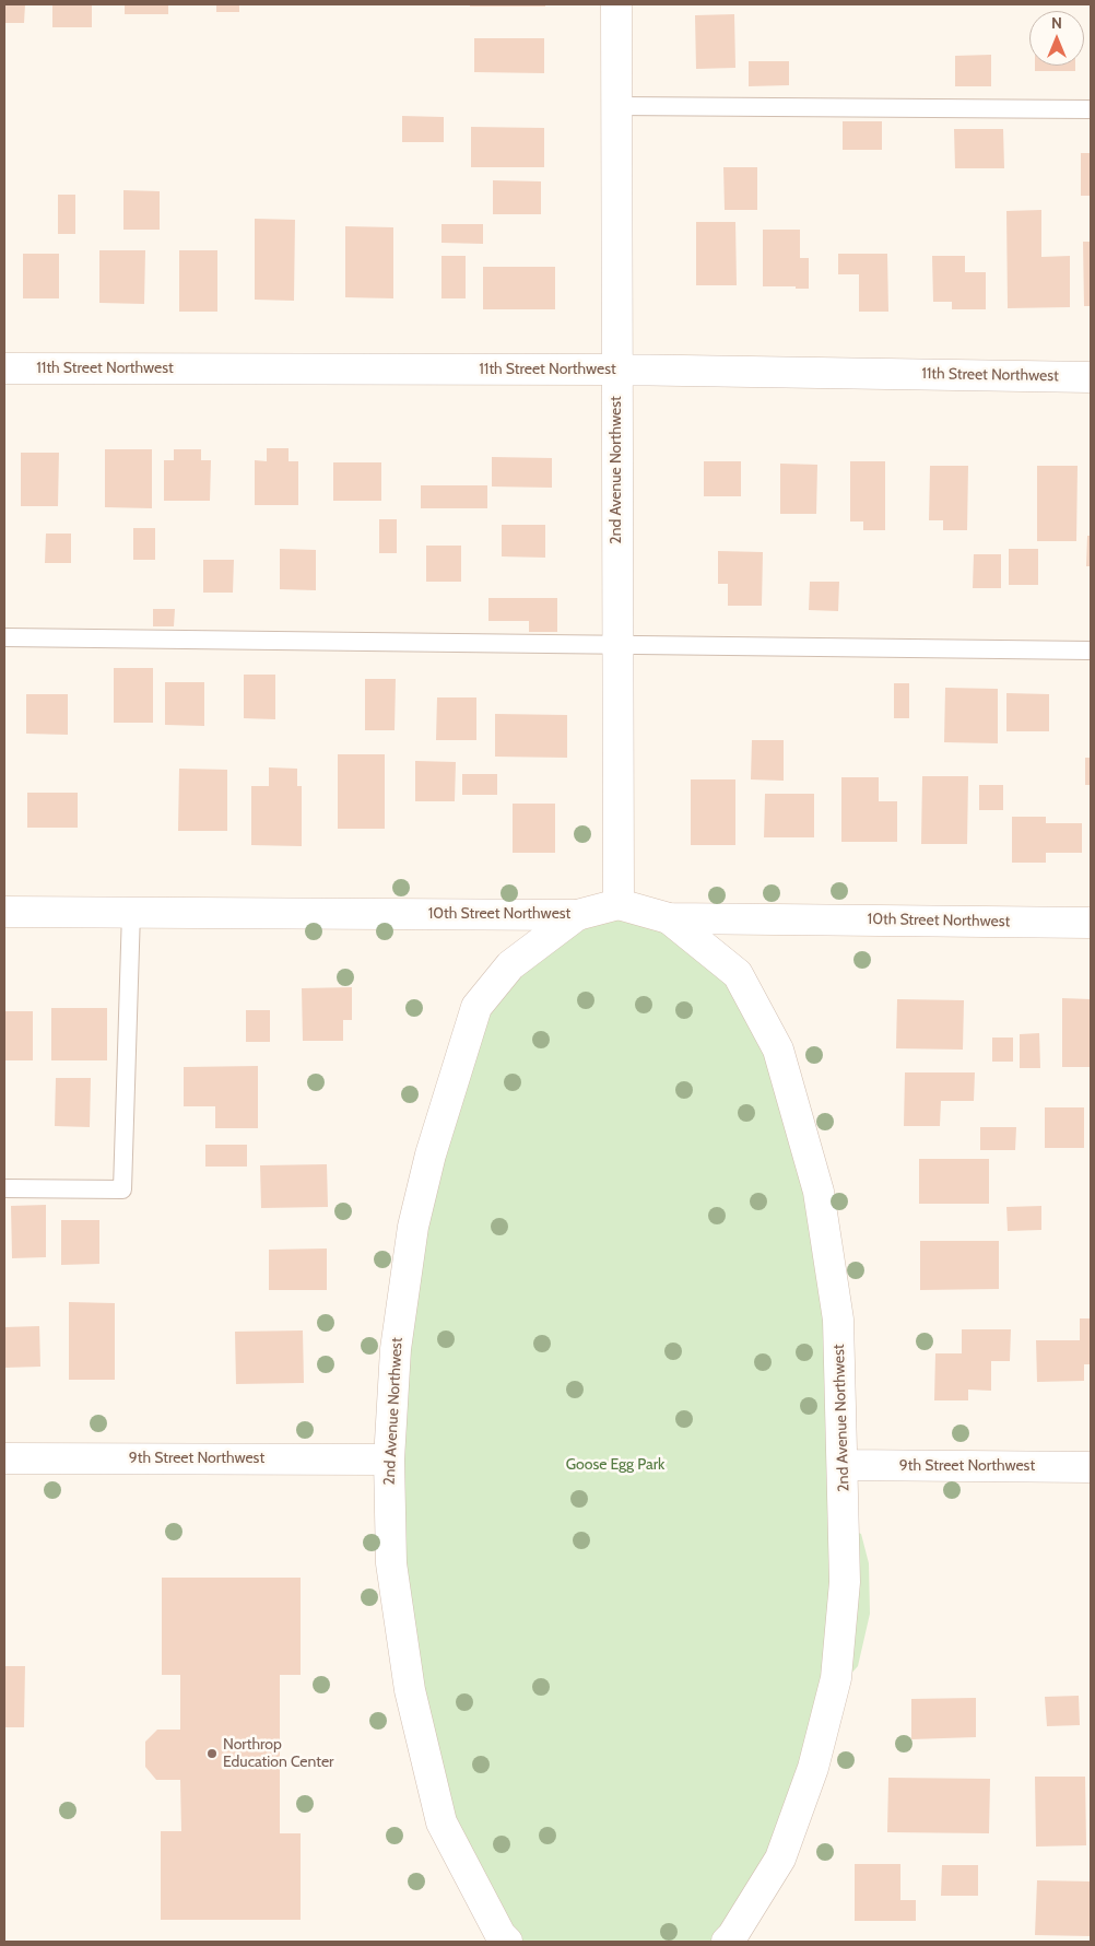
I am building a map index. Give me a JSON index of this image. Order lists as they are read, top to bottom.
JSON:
{
  "streets": {
    "street": [
      "11th Street Northwest",
      "2nd Avenue Northwest",
      "10th Street Northwest",
      "9th Street Northwest"
    ]
  },
  "crossings": [
    ["11th Street Northwest", "2nd Avenue Northwest"],
    ["2nd Avenue Northwest", "10th Street Northwest"],
    ["2nd Avenue Northwest", "9th Street Northwest"]
  ],
  "parks": ["Goose Egg Park"],
  "places": ["Northrop Education Center"],
  "north": "top"
}
